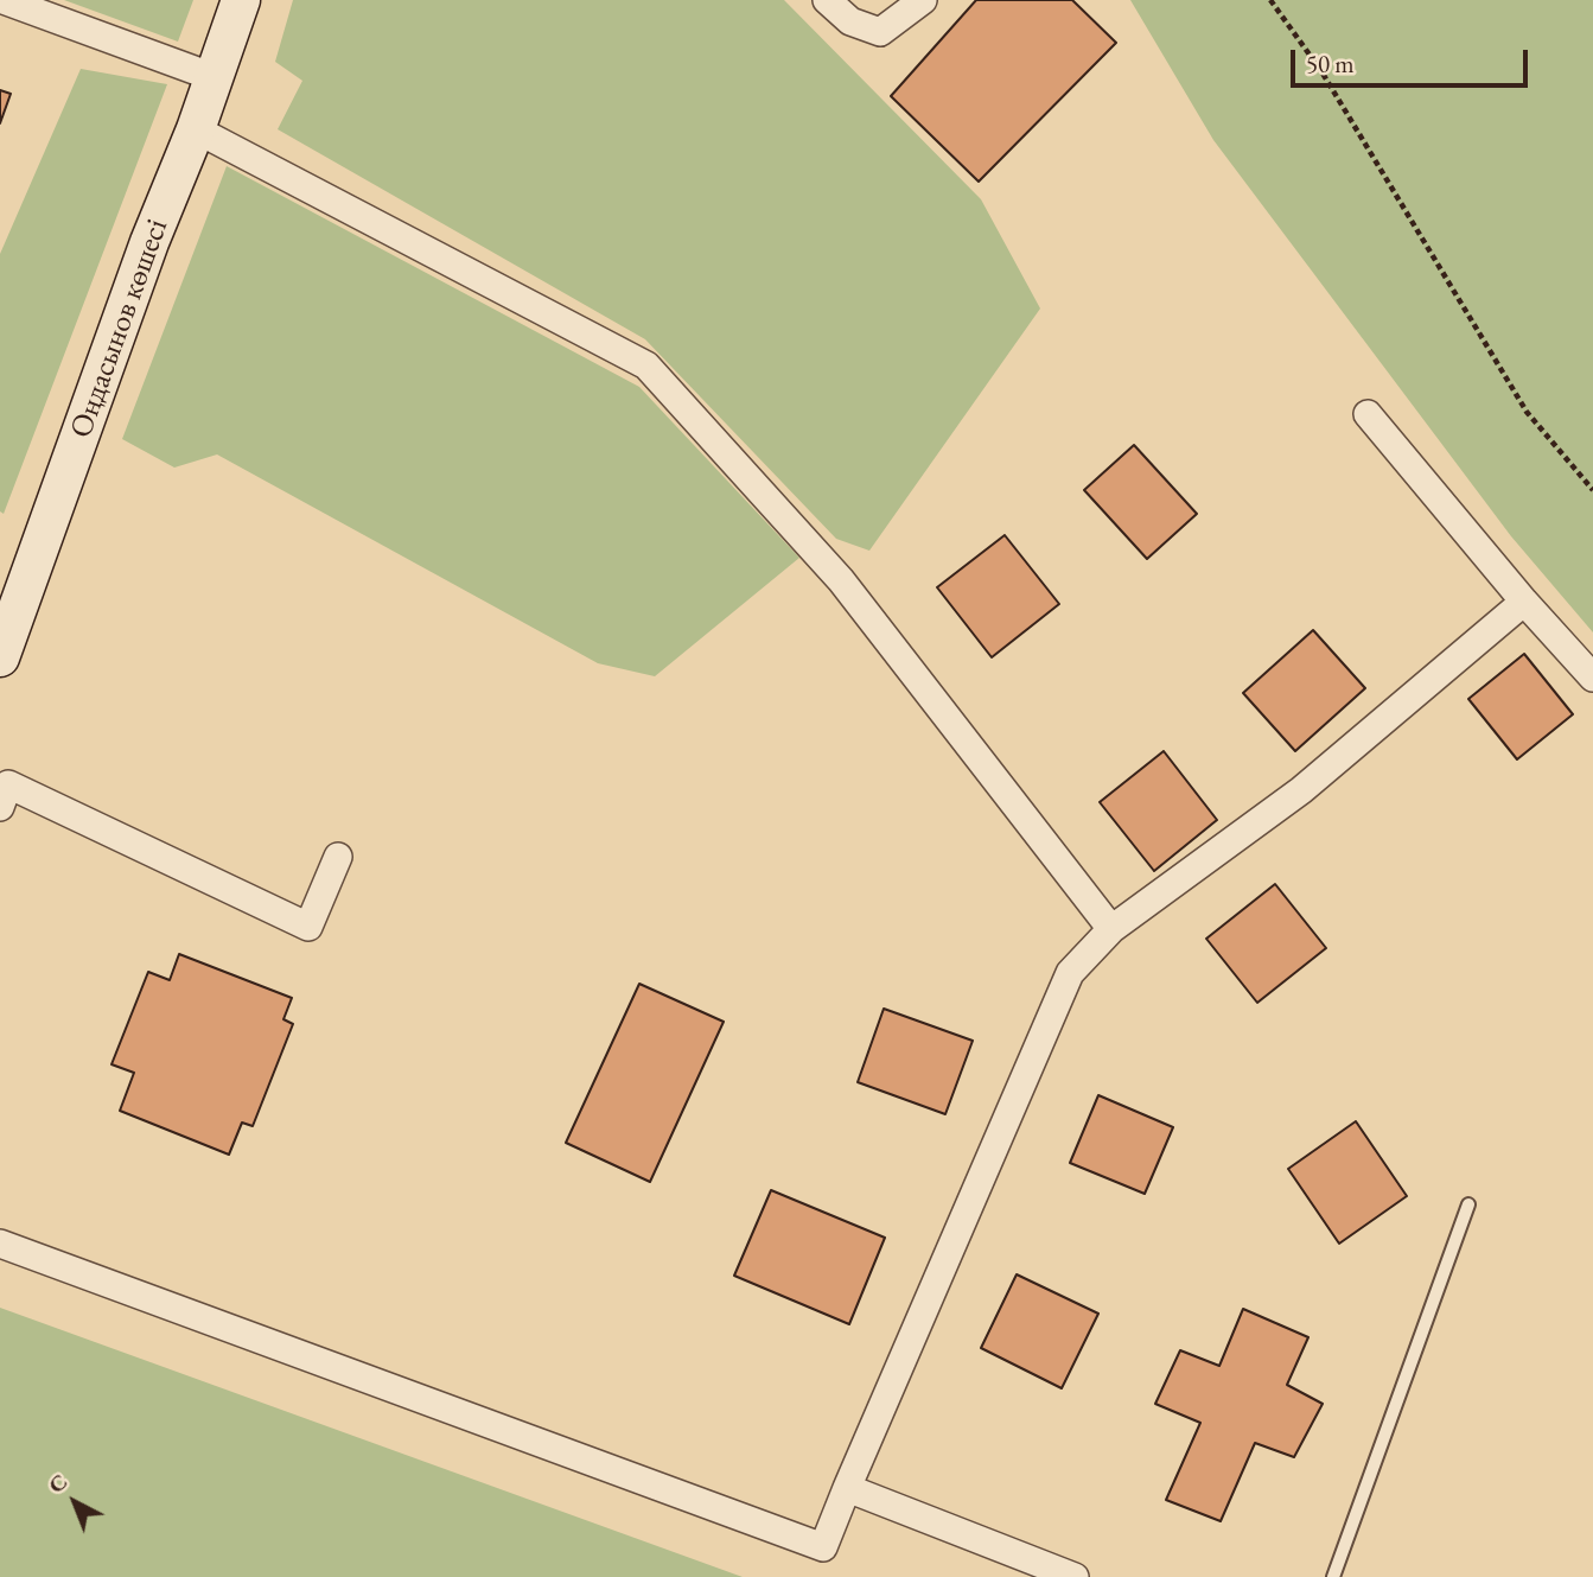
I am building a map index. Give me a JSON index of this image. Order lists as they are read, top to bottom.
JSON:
{
  "streets": {
    "street": ["Оңдасынов көшесі"]
  },
  "scale_bar": "50 m",
  "north": "top left"
}
